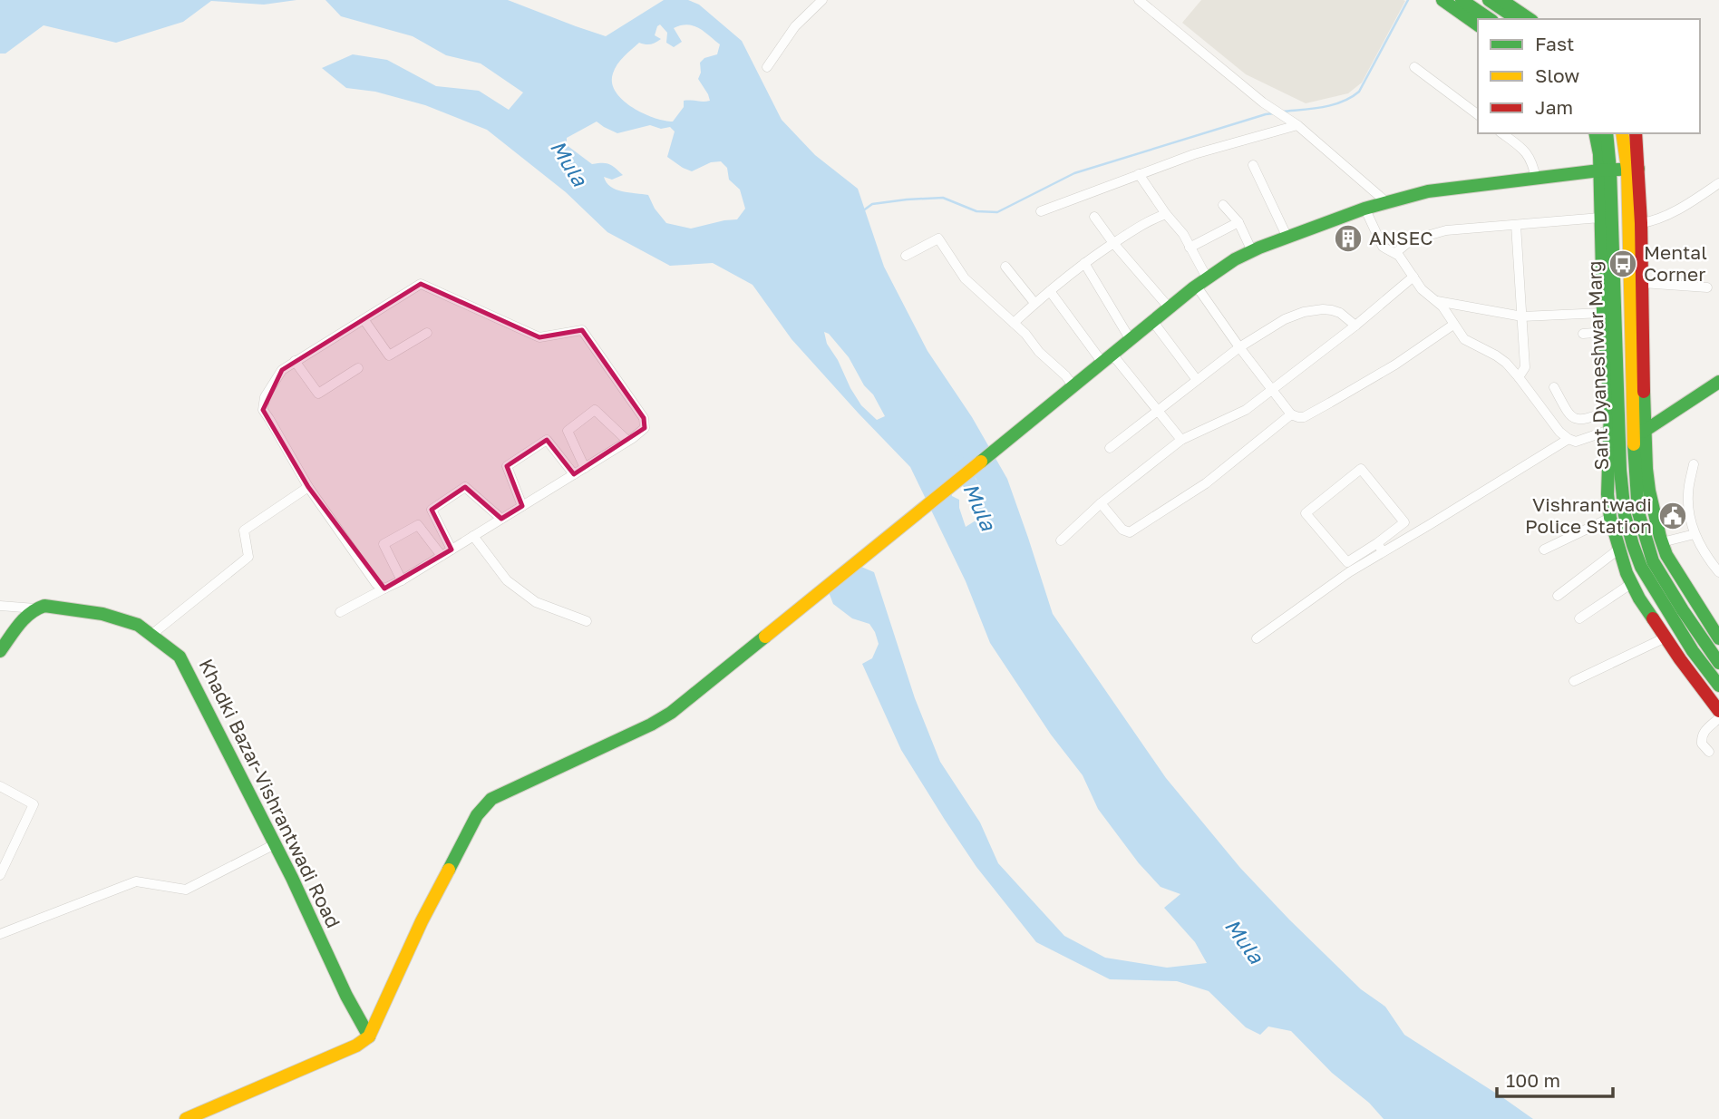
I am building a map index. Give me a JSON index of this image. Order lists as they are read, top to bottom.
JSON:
{
  "streets": {
    "street": ["Sant Dyaneshwar Marg", "Khadki Bazar-Vishrantwadi Road"]
  },
  "water": ["Mula"],
  "places": {
    "building": ["ANSEC"],
    "bus stop": ["Mental Corner"],
    "public building": ["Vishrantwadi Police Station"]
  },
  "legend": ["Fast", "Slow", "Jam"],
  "scale_bar": "100 m"
}
